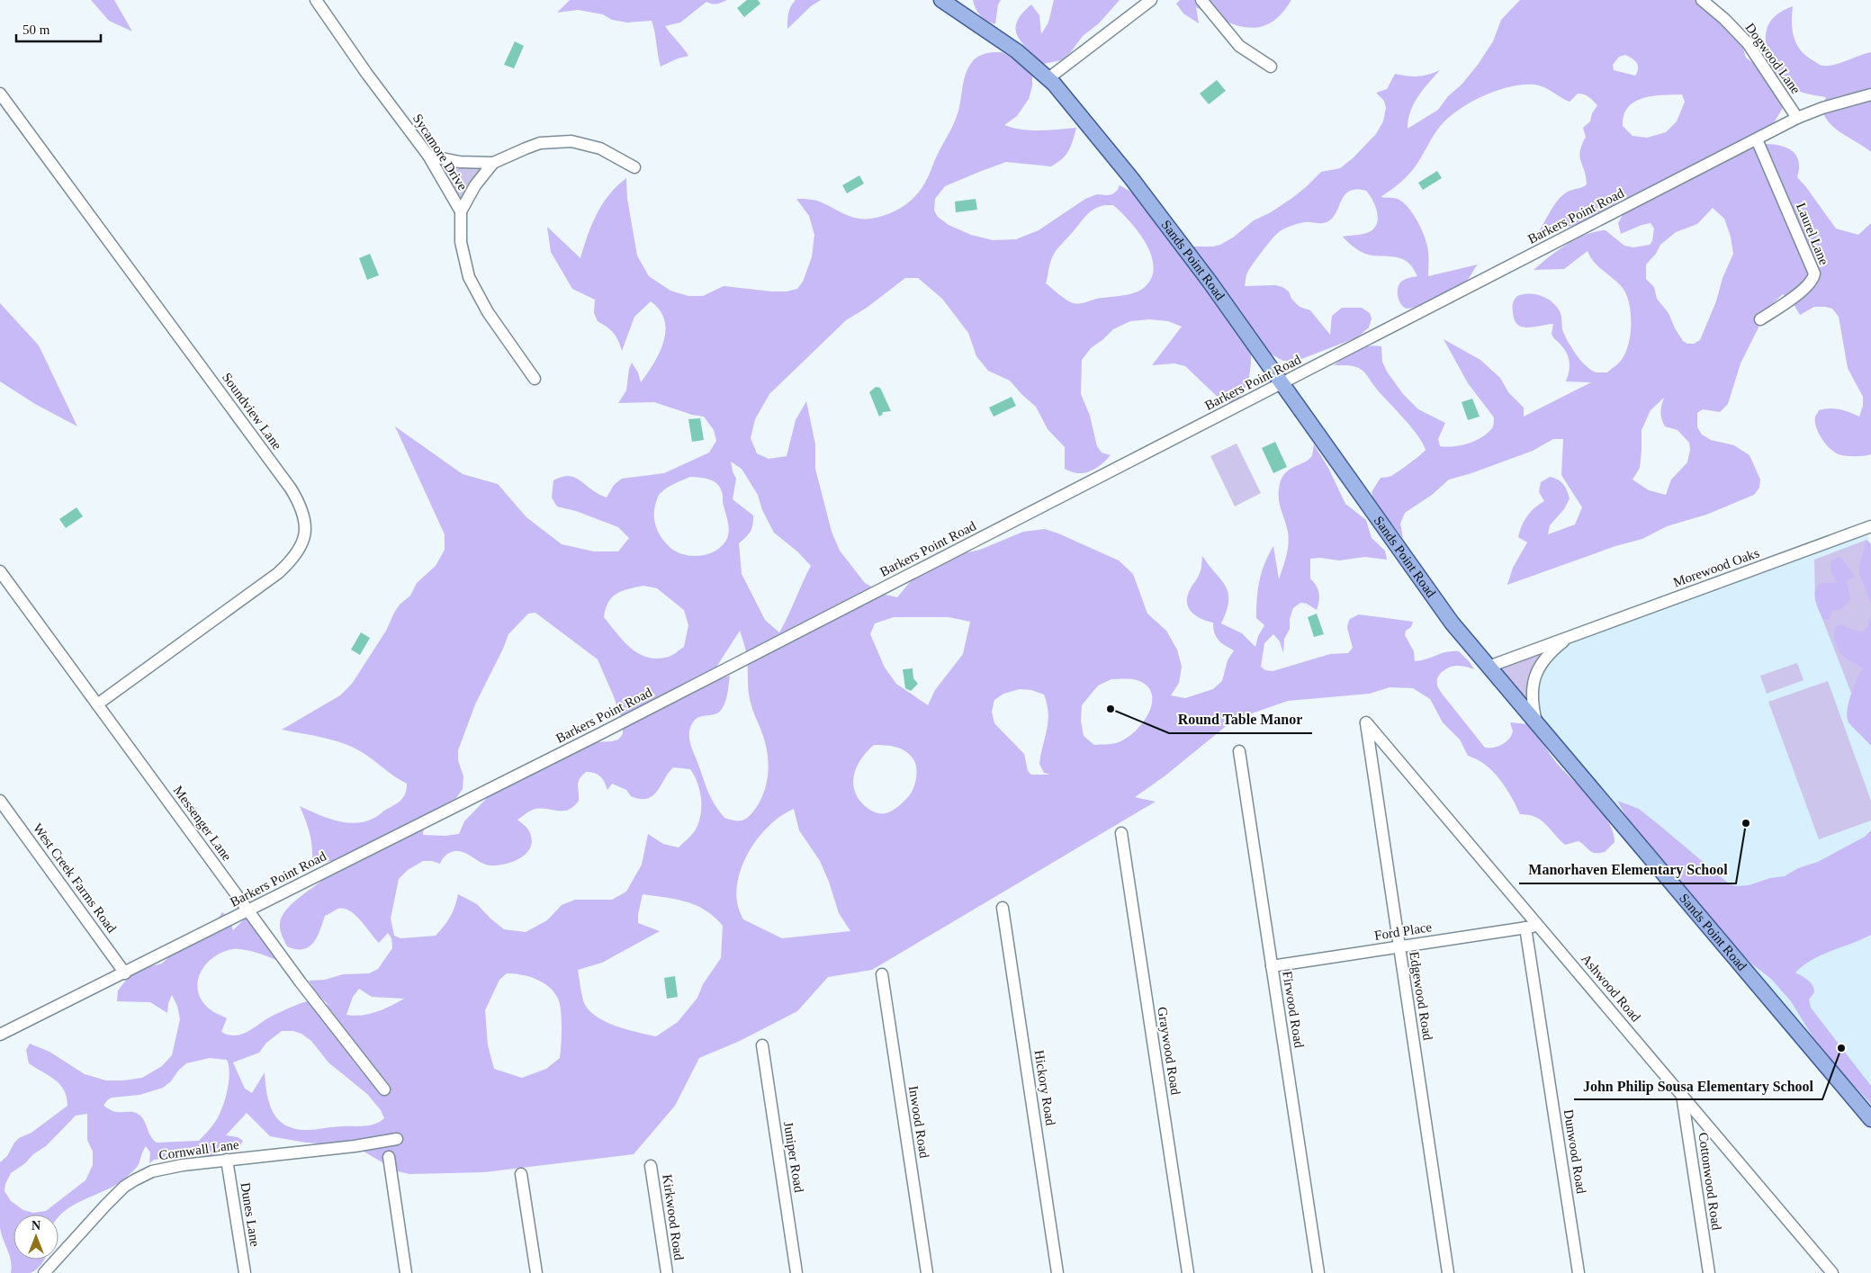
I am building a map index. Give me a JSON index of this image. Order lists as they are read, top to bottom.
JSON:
{
  "streets": {
    "main road": ["Sands Point Road"],
    "street": [
      "Dogwood Lane",
      "Sycamore Drive",
      "Barkers Point Road",
      "Laurel Lane",
      "Soundview Lane",
      "Morewood Oaks",
      "Messenger Lane",
      "West Creek Farms Road",
      "Ford Place",
      "Ashwood Road",
      "Edgewood Road",
      "Firwood Road",
      "Graywood Road",
      "Hickory Road",
      "Inwood Road",
      "Cornwall Lane",
      "Dunwood Road",
      "Juniper Road",
      "Cottonwood Road",
      "Dunes Lane",
      "Kirkwood Road"
    ]
  },
  "crossings": [
    ["Dogwood Lane", "Barkers Point Road"],
    ["Barkers Point Road", "Laurel Lane"],
    ["Barkers Point Road", "Sands Point Road"],
    ["Barkers Point Road", "Messenger Lane"],
    ["Barkers Point Road", "West Creek Farms Road"],
    ["Sands Point Road", "Morewood Oaks"],
    ["Soundview Lane", "Messenger Lane"],
    ["Ford Place", "Ashwood Road"],
    ["Ford Place", "Edgewood Road"],
    ["Ford Place", "Firwood Road"],
    ["Ford Place", "Dunwood Road"],
    ["Ashwood Road", "Edgewood Road"],
    ["Ashwood Road", "Cottonwood Road"],
    ["Cornwall Lane", "Dunes Lane"]
  ],
  "places": ["Round Table Manor", "Manorhaven Elementary School", "John Philip Sousa Elementary School"],
  "scale_bar": "50 m",
  "north": "top"
}
